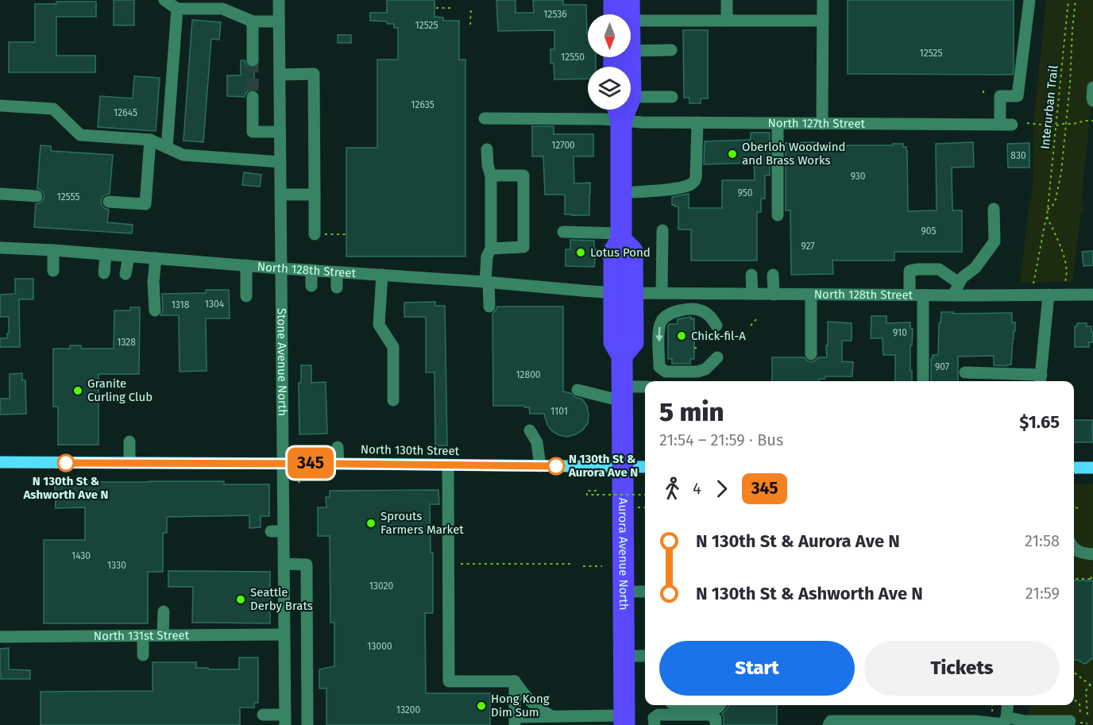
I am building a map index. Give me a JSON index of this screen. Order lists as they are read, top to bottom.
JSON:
{
  "streets": {
    "highway": ["Aurora Avenue North"],
    "main road": ["North 130th Street"],
    "street": [
      "North 127th Street",
      "North 128th Street",
      "Stone Avenue North",
      "North 131st Street"
    ],
    "path": ["Interurban Trail"]
  },
  "crossings": [
    ["North 128th Street", "Stone Avenue North"],
    ["North 128th Street", "Aurora Avenue North"],
    ["Stone Avenue North", "North 130th Street"],
    ["Stone Avenue North", "North 131st Street"],
    ["North 130th Street", "Aurora Avenue North"]
  ],
  "places": [
    "Oberloh Woodwind and Brass Works",
    "Lotus Pond",
    "Chick-fil-A",
    "Granite Curling Club",
    "N 130th St & Ashworth Ave N",
    "N 130th St & Aurora Ave N",
    "Sprouts Farmers Market",
    "Seattle Derby Brats",
    "Hong Kong Dim Sum"
  ],
  "lines": ["bus line 345"],
  "house_numbers": [
    "12536",
    "12525",
    "12525",
    "12550",
    "12635",
    "12645",
    "12700",
    "830",
    "930",
    "950",
    "12555",
    "905",
    "927",
    "1304",
    "1318",
    "910",
    "1328",
    "907",
    "12800",
    "1101",
    "1430",
    "1330",
    "13020",
    "13000",
    "13200"
  ],
  "north": "bottom",
  "page": {
    "on_map": "345",
    "heading": ["5 min", "21:54 – 21:59 · Bus", "$1.65"],
    "legs": ["4", "345"],
    "list": [
      {
        "name": "N 130th St & Aurora Ave N",
        "value": "21:58"
      },
      {
        "name": "N 130th St & Ashworth Ave N",
        "value": "21:59"
      }
    ],
    "buttons": ["Start", "Tickets"]
  }
}
